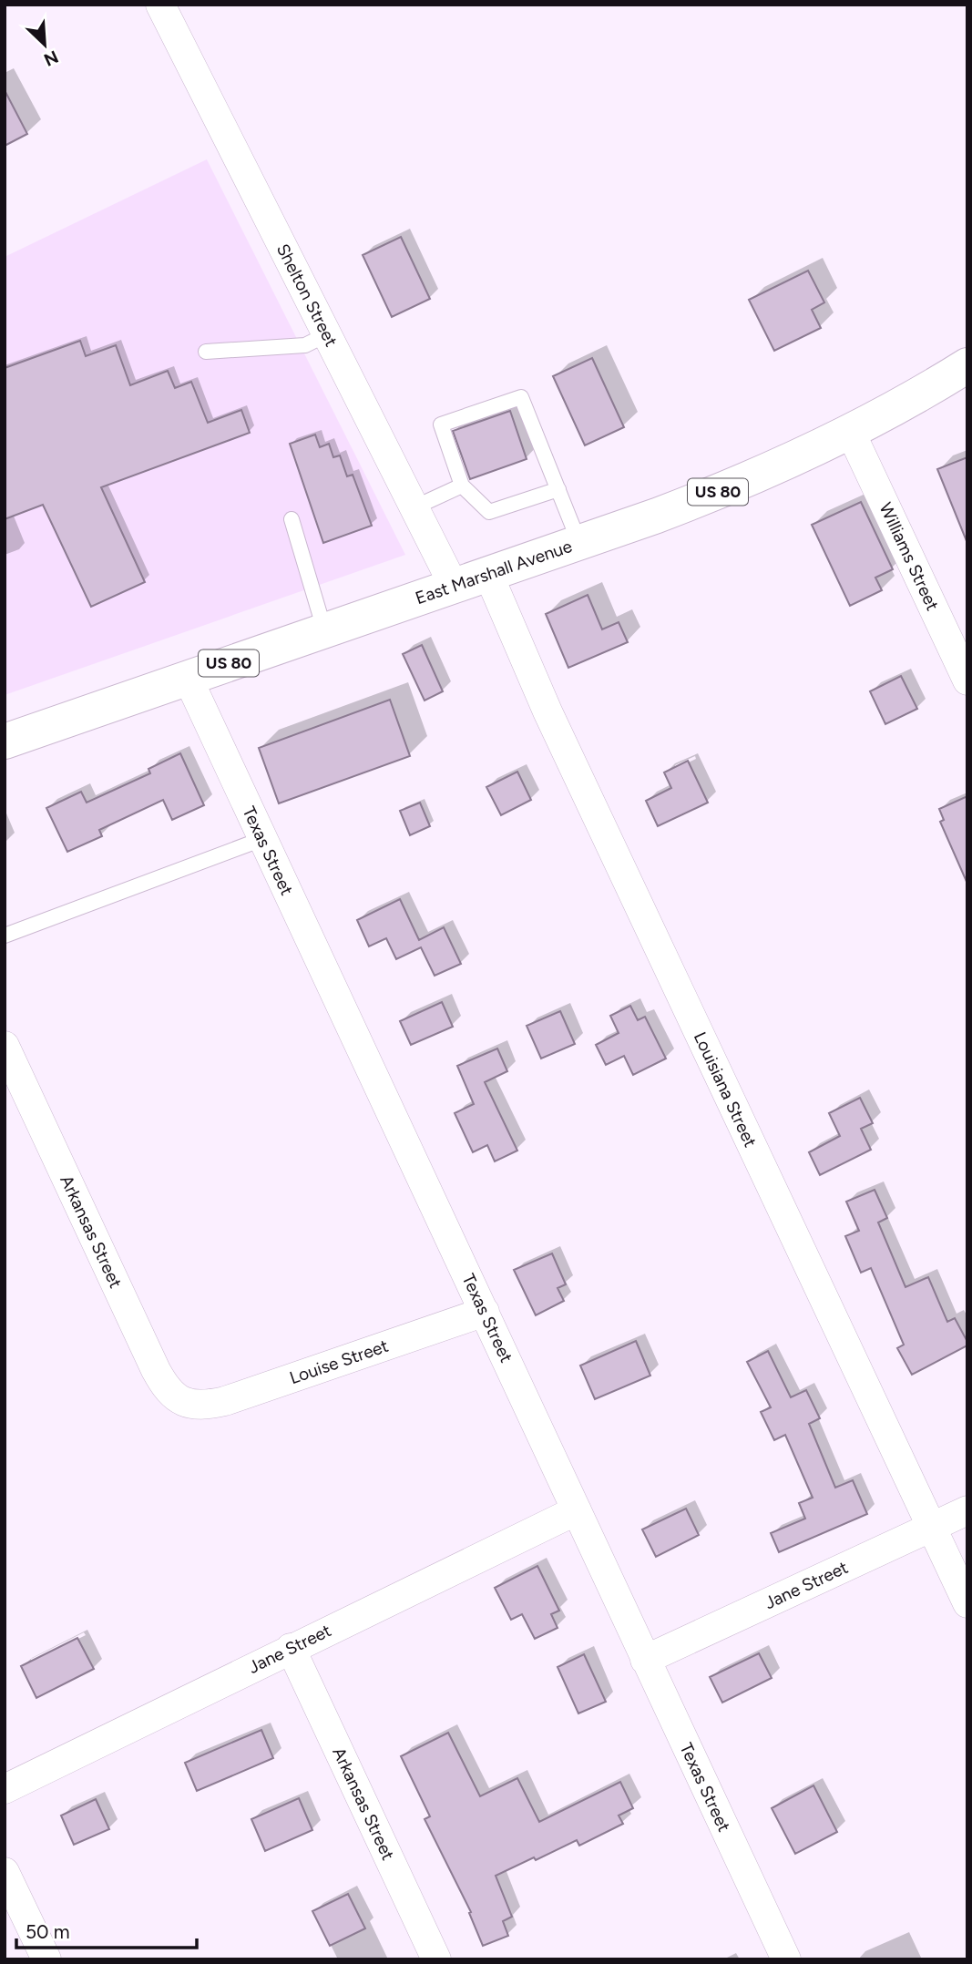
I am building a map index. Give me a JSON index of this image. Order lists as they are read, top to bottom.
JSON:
{
  "streets": {
    "main road": ["US 80", "East Marshall Avenue"],
    "street": [
      "Shelton Street",
      "Williams Street",
      "Texas Street",
      "Louisiana Street",
      "Arkansas Street",
      "Louise Street",
      "Jane Street"
    ]
  },
  "crossings": [
    ["Shelton Street", "East Marshall Avenue"],
    ["Williams Street", "East Marshall Avenue"],
    ["East Marshall Avenue", "Texas Street"],
    ["East Marshall Avenue", "Louisiana Street"],
    ["Texas Street", "Louise Street"],
    ["Texas Street", "Jane Street"],
    ["Louisiana Street", "Jane Street"],
    ["Arkansas Street", "Louise Street"],
    ["Arkansas Street", "Jane Street"]
  ],
  "scale_bar": "50 m",
  "north": "bottom right"
}
